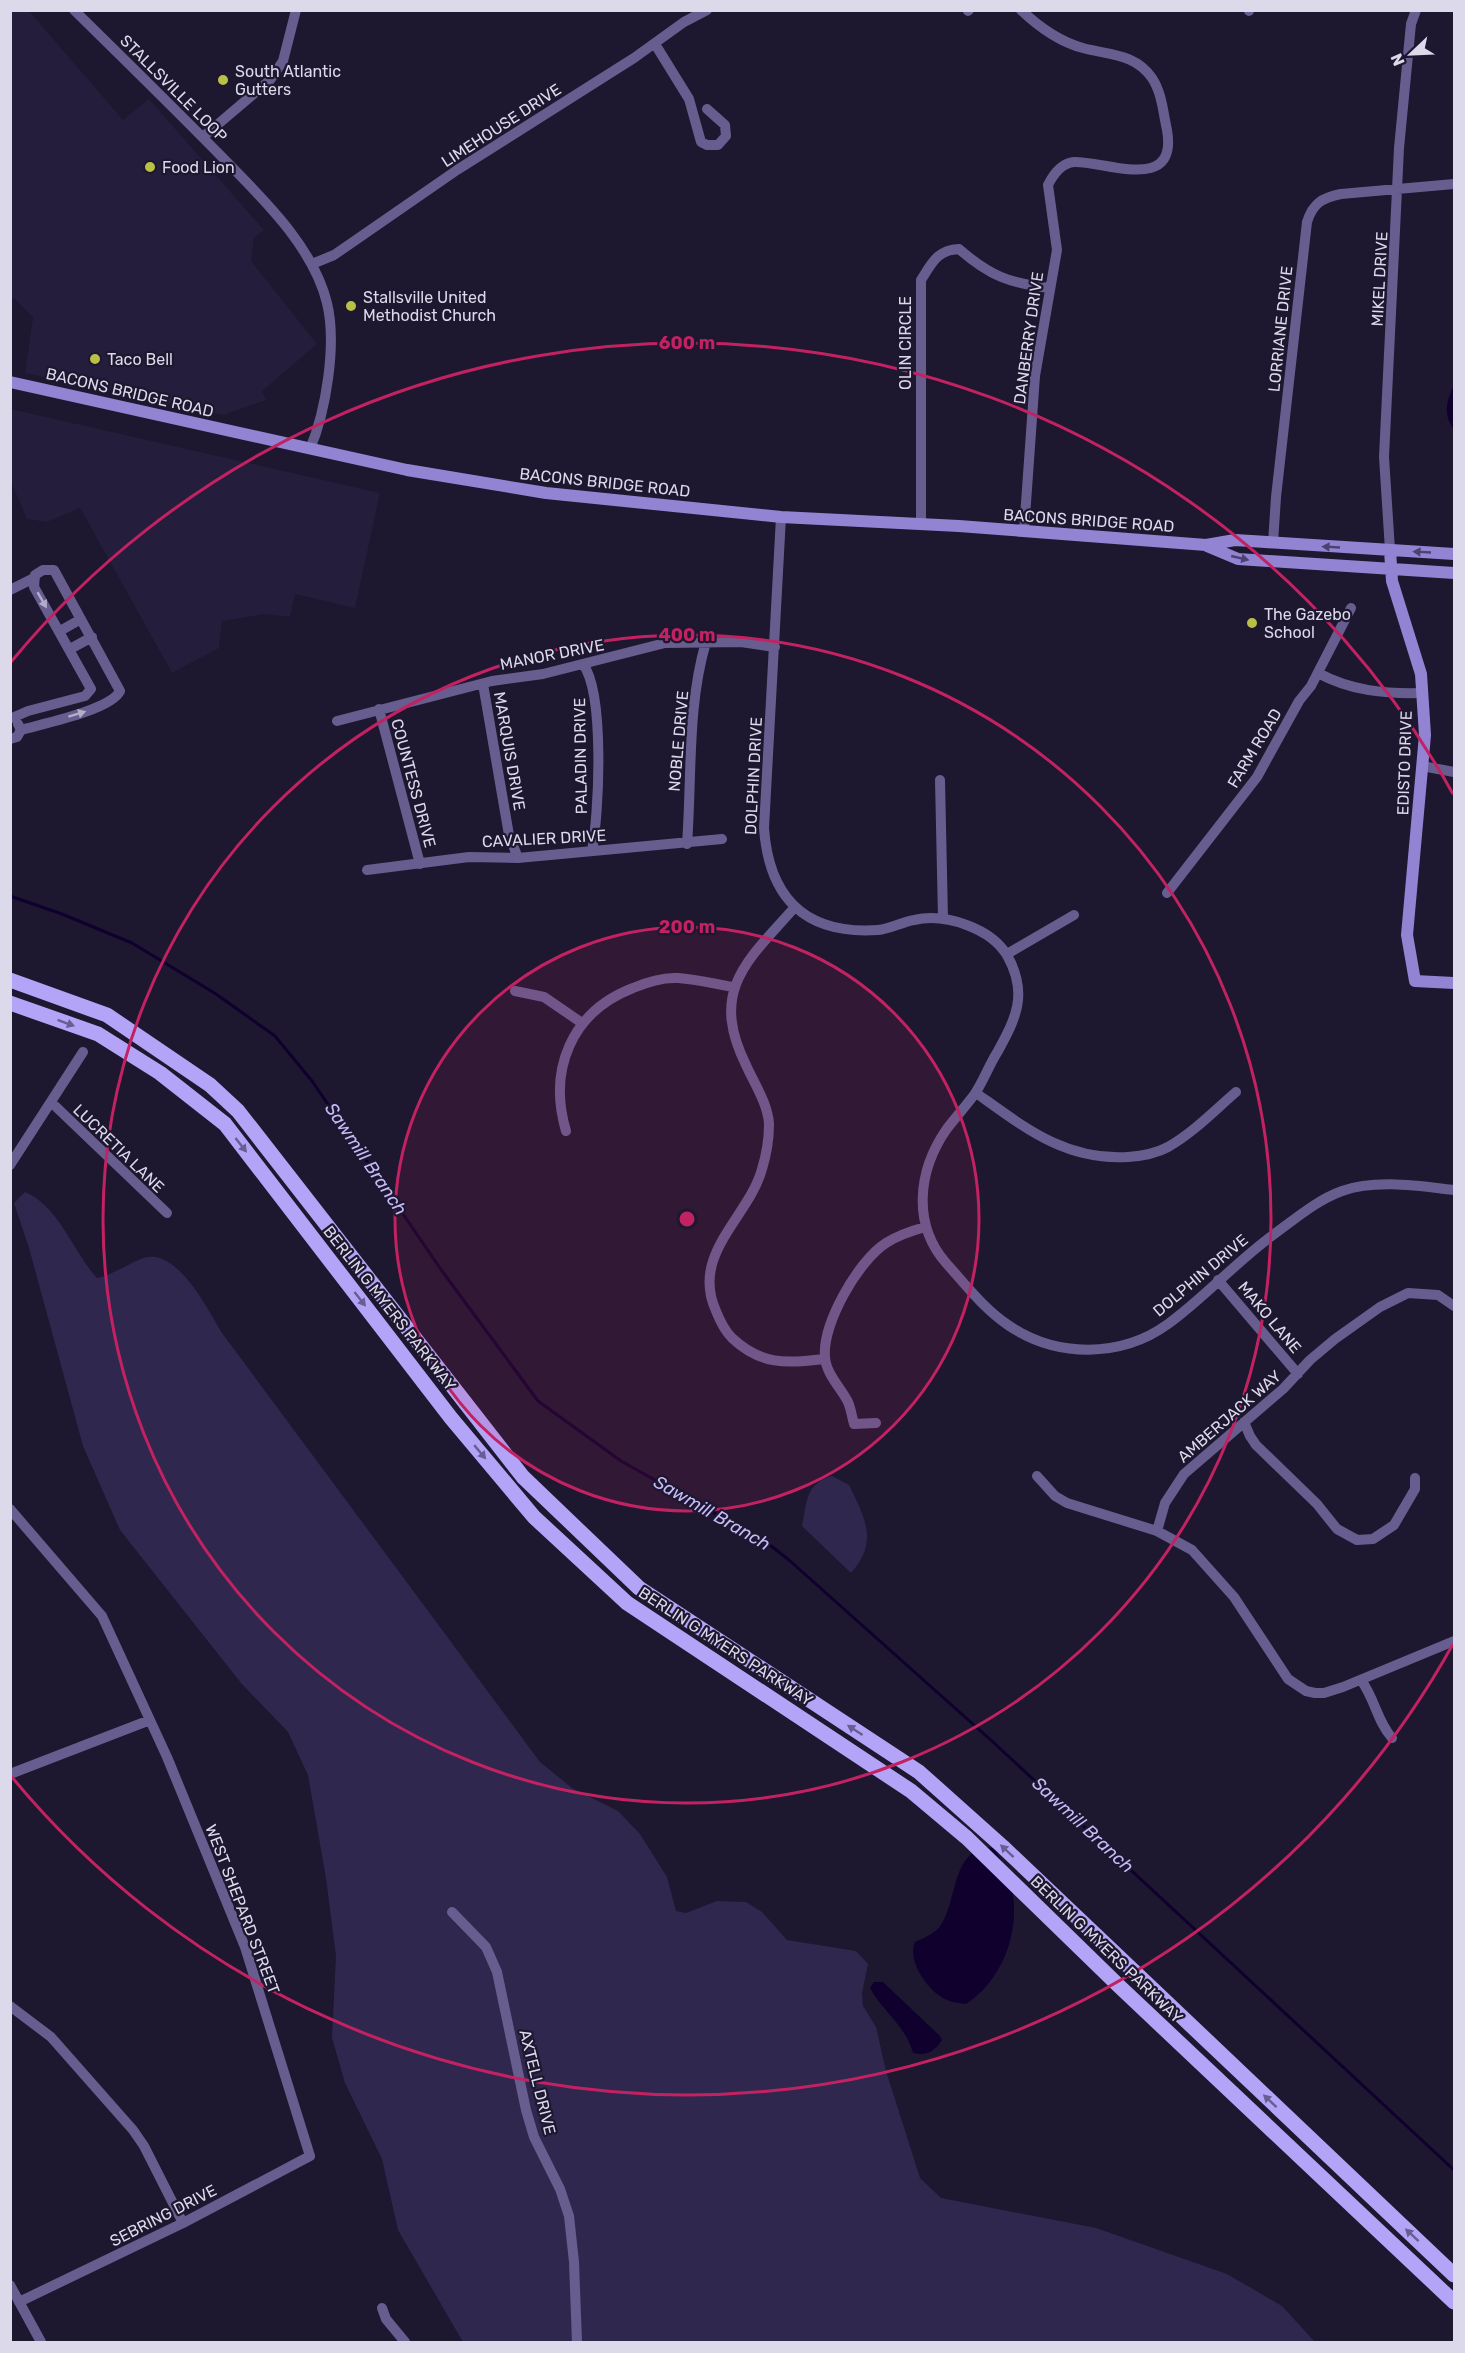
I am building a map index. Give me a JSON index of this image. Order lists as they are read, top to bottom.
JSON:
{
  "streets": {
    "main road": ["BACONS BRIDGE ROAD", "EDISTO DRIVE", "BERLIN G MYERS PARKWAY"],
    "street": [
      "STALLSVILLE LOOP",
      "LIMEHOUSE DRIVE",
      "MIKEL DRIVE",
      "LORRIANE DRIVE",
      "DANBERRY DRIVE",
      "OLIN CIRCLE",
      "MANOR DRIVE",
      "NOBLE DRIVE",
      "FARM ROAD",
      "MARQUIS DRIVE",
      "PALADIN DRIVE",
      "DOLPHIN DRIVE",
      "COUNTESS DRIVE",
      "CAVALIER DRIVE",
      "LUCRETIA LANE",
      "MAKO LANE",
      "AMBERJACK WAY",
      "WEST SHEPARD STREET",
      "AXTELL DRIVE",
      "SEBRING DRIVE"
    ]
  },
  "crossings": [
    ["STALLSVILLE LOOP", "LIMEHOUSE DRIVE"],
    ["STALLSVILLE LOOP", "BACONS BRIDGE ROAD"],
    ["MIKEL DRIVE", "LORRIANE DRIVE"],
    ["MIKEL DRIVE", "BACONS BRIDGE ROAD"],
    ["MIKEL DRIVE", "EDISTO DRIVE"],
    ["LORRIANE DRIVE", "BACONS BRIDGE ROAD"],
    ["DANBERRY DRIVE", "OLIN CIRCLE"],
    ["DANBERRY DRIVE", "BACONS BRIDGE ROAD"],
    ["OLIN CIRCLE", "BACONS BRIDGE ROAD"],
    ["BACONS BRIDGE ROAD", "EDISTO DRIVE"],
    ["BACONS BRIDGE ROAD", "DOLPHIN DRIVE"],
    ["MANOR DRIVE", "NOBLE DRIVE"],
    ["MANOR DRIVE", "MARQUIS DRIVE"],
    ["MANOR DRIVE", "PALADIN DRIVE"],
    ["MANOR DRIVE", "DOLPHIN DRIVE"],
    ["MANOR DRIVE", "COUNTESS DRIVE"],
    ["NOBLE DRIVE", "CAVALIER DRIVE"],
    ["MARQUIS DRIVE", "CAVALIER DRIVE"],
    ["PALADIN DRIVE", "CAVALIER DRIVE"],
    ["DOLPHIN DRIVE", "MAKO LANE"],
    ["COUNTESS DRIVE", "CAVALIER DRIVE"],
    ["MAKO LANE", "AMBERJACK WAY"],
    ["WEST SHEPARD STREET", "SEBRING DRIVE"]
  ],
  "water": ["Sawmill Branch"],
  "places": [
    "South Atlantic Gutters",
    "Food Lion",
    "Stallsville United Methodist Church",
    "Taco Bell",
    "The Gazebo School"
  ],
  "north": "bottom left",
  "rings": ["600 m", "400 m", "200 m"]
}
